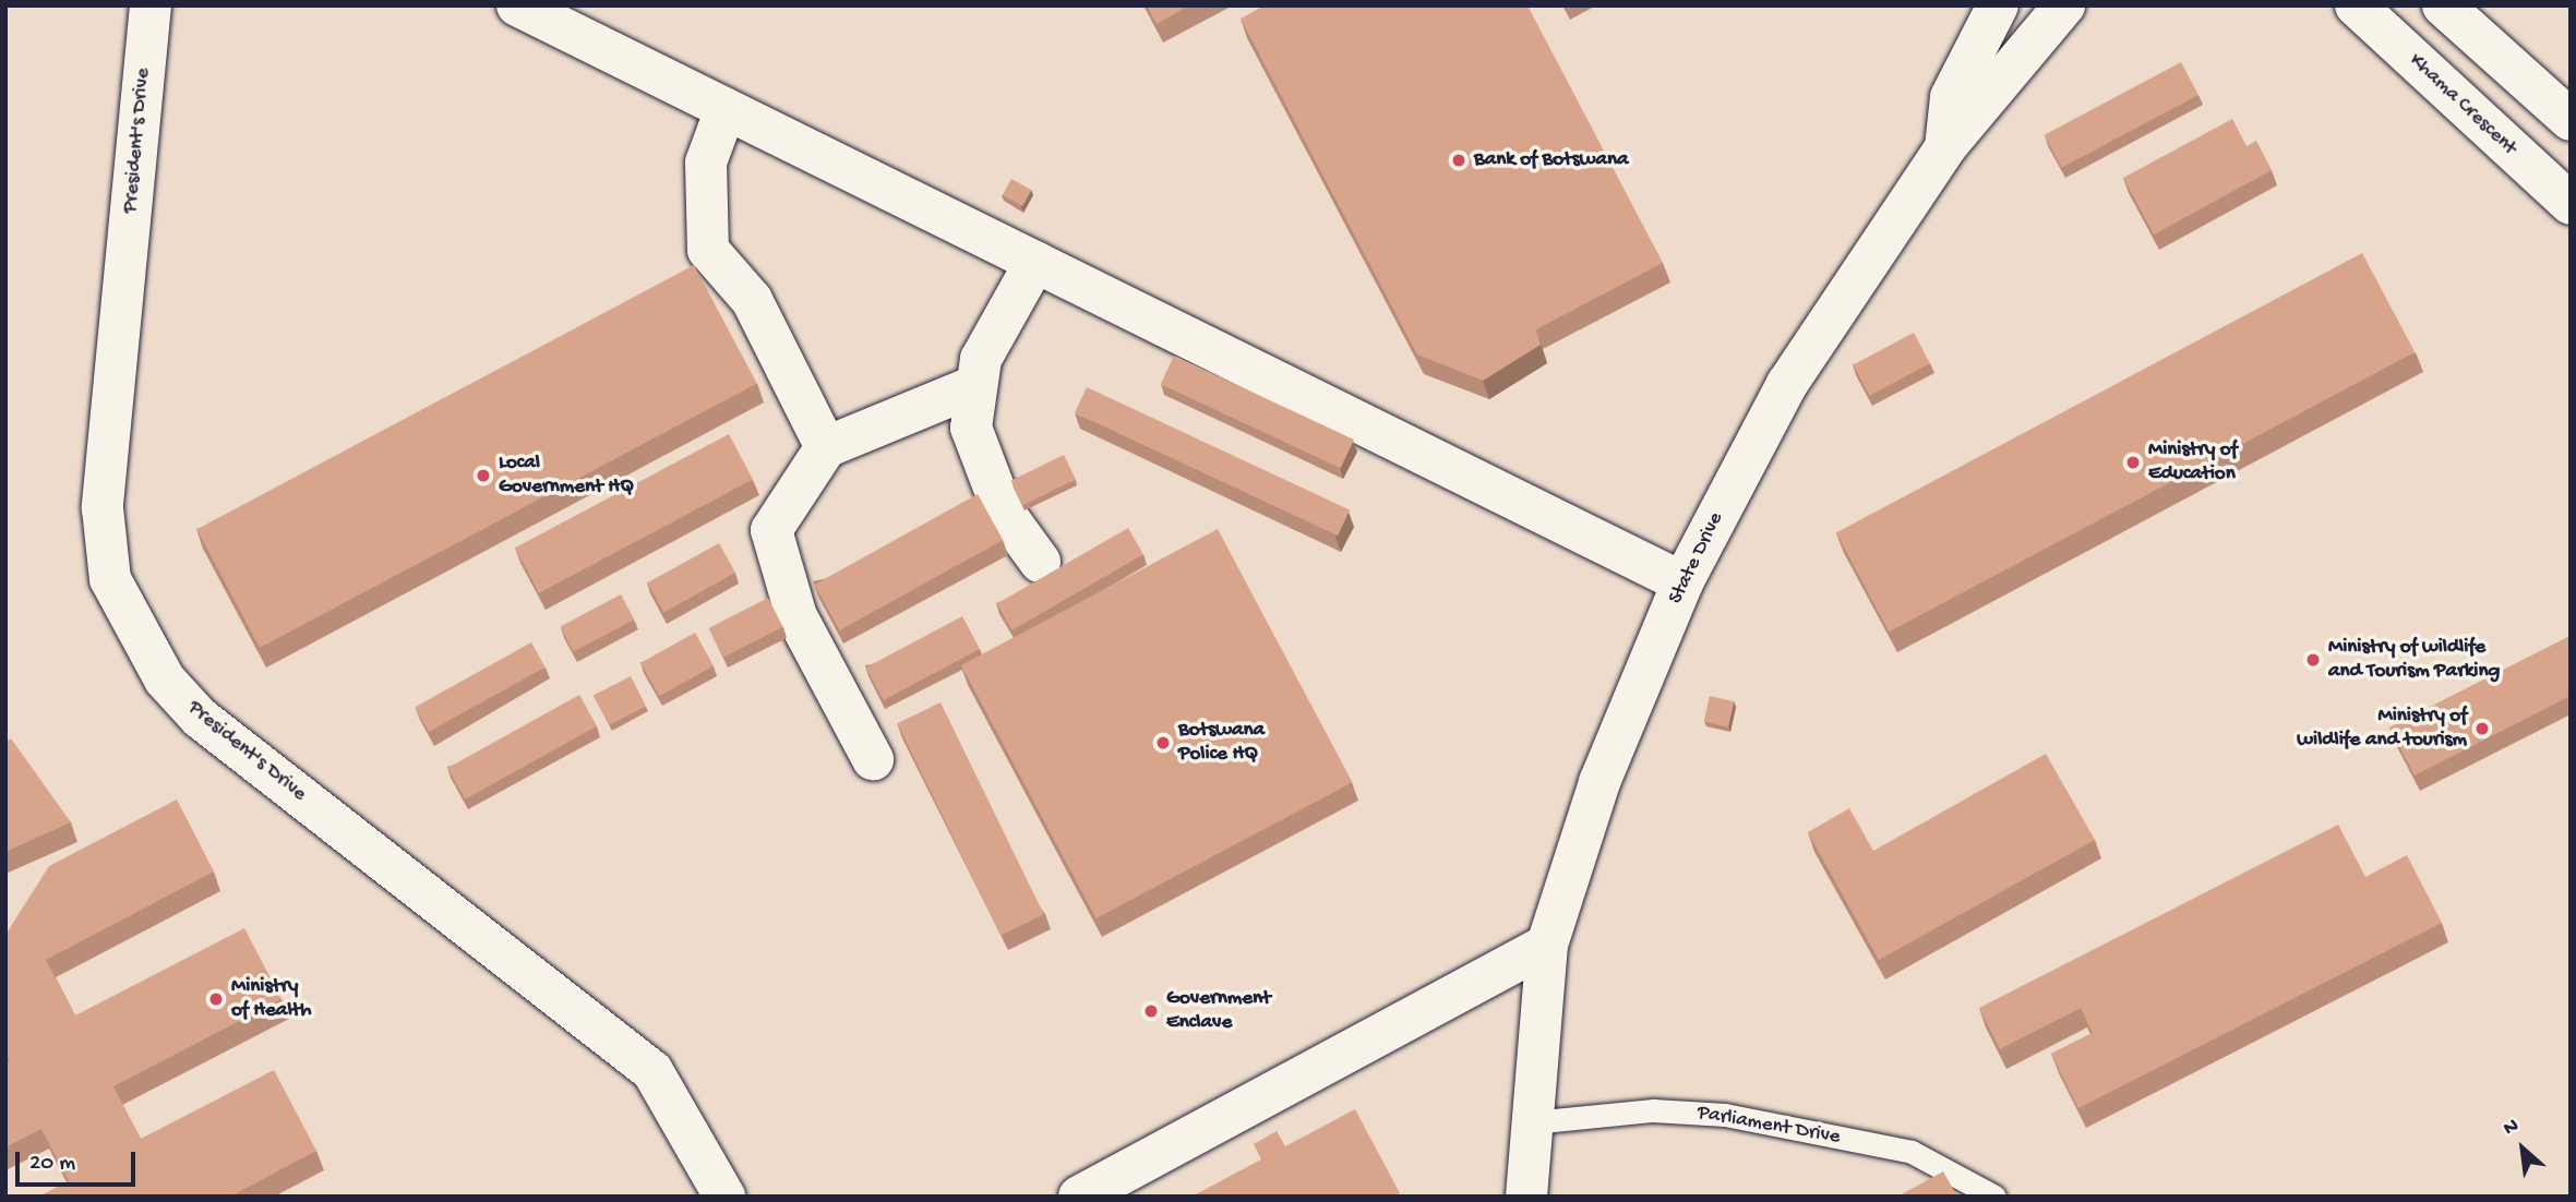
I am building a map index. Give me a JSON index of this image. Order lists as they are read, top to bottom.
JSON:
{
  "streets": {
    "street": ["Khama Crescent", "President's Drive", "State Drive"],
    "lane": ["Parliament Drive"]
  },
  "crossings": [
    ["State Drive", "Parliament Drive"]
  ],
  "places": [
    "Bank of Botswana",
    "Ministry of Education",
    "Local Government HQ",
    "Ministry of wildlife and Tourism Parking",
    "Ministry of wildlife and tourism",
    "Botswana Police HQ",
    "Ministry of Health",
    "Government Enclave"
  ],
  "scale_bar": "20 m",
  "north": "top left"
}
